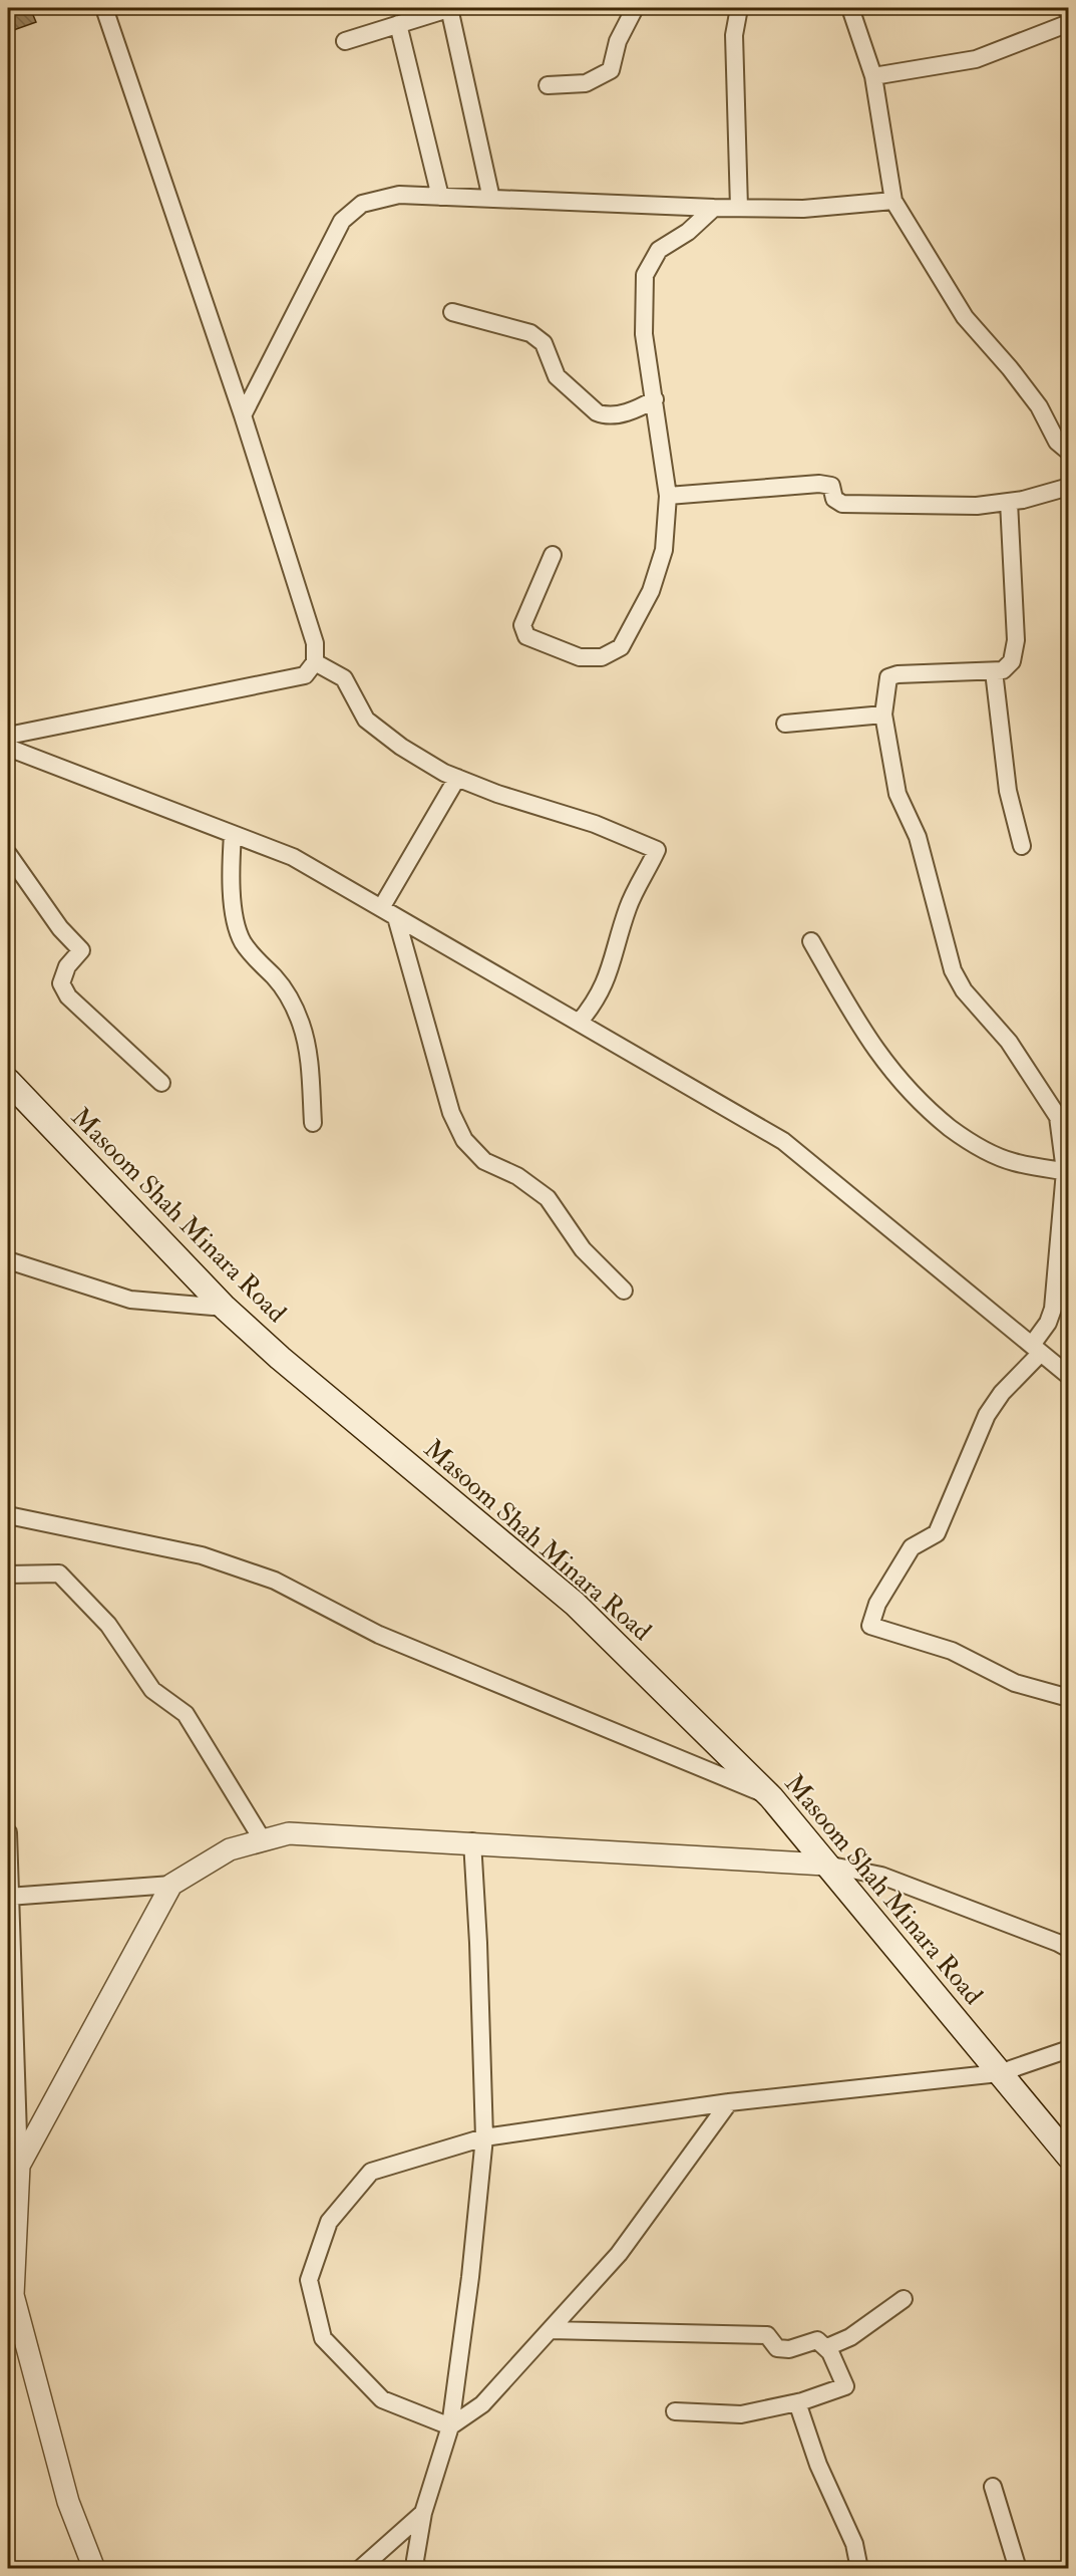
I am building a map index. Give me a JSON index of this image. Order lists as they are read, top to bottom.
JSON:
{
  "streets": {
    "main road": ["Masoom Shah Minara Road"]
  }
}
